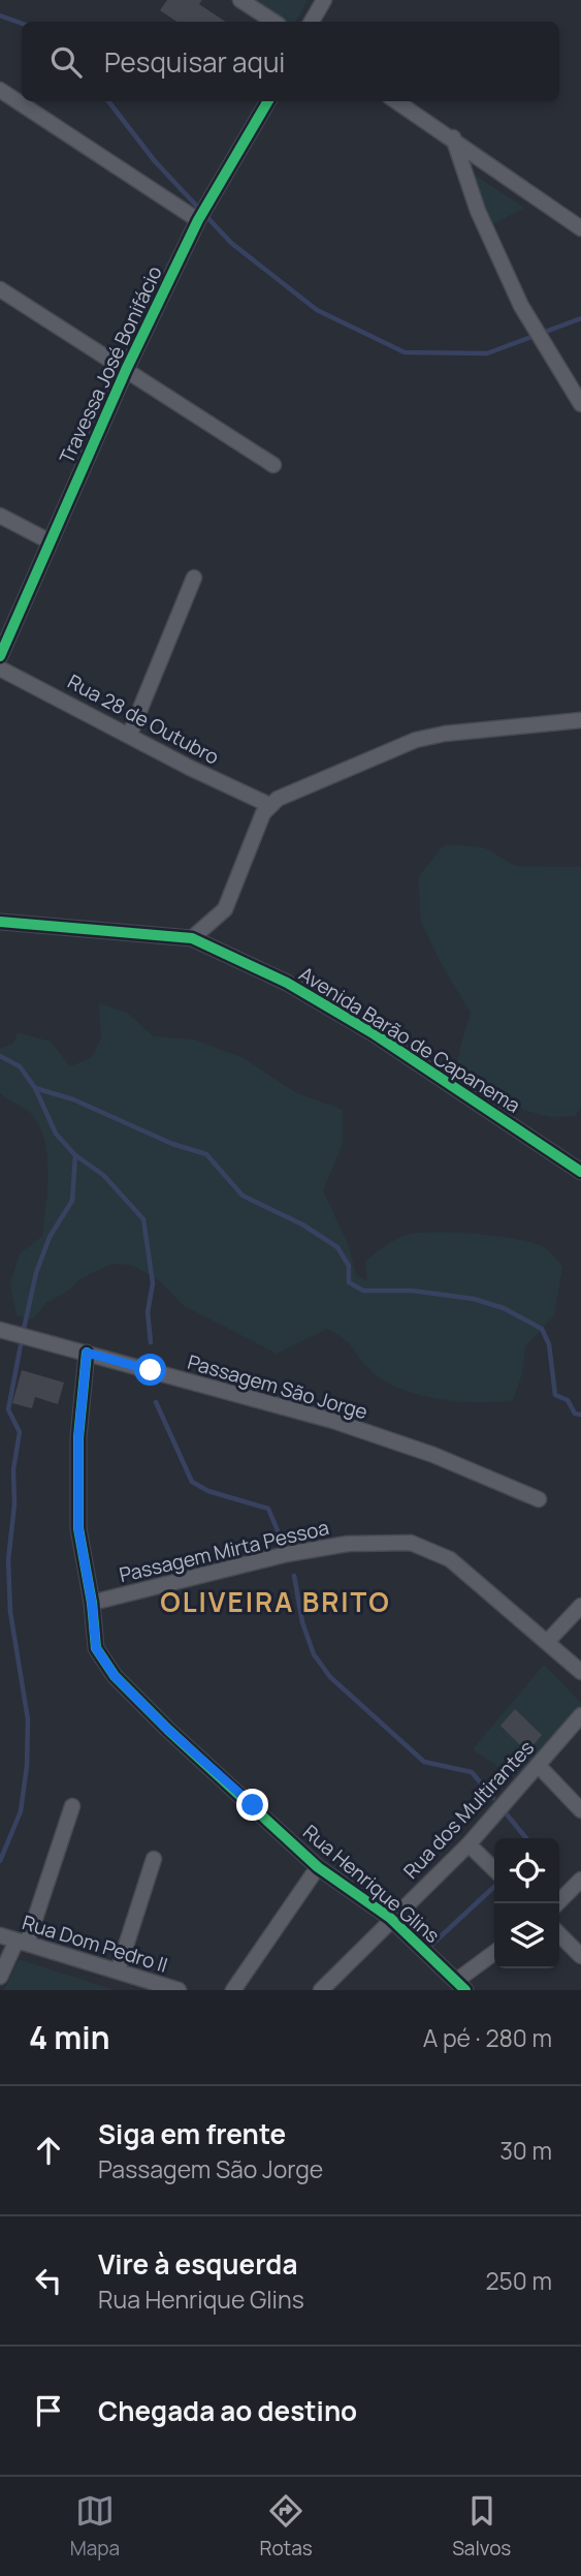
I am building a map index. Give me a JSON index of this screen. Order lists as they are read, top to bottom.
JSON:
{
  "streets": {
    "street": [
      "Travessa José Bonifácio",
      "Rua 28 de Outubro",
      "Avenida Barão de Capanema",
      "Passagem São Jorge",
      "Passagem Mirta Pessoa",
      "Rua dos Multirantes",
      "Rua Henrique Glins",
      "Rua Dom Pedro II"
    ]
  },
  "crossings": [
    ["Passagem São Jorge", "Rua Henrique Glins"],
    ["Passagem Mirta Pessoa", "Rua Henrique Glins"],
    ["Rua dos Multirantes", "Rua Henrique Glins"]
  ],
  "districts": ["OLIVEIRA BRITO"],
  "page": {
    "search": "Pesquisar aqui",
    "heading": ["4 min", "A pé · 280 m"],
    "list": [
      ["Siga em frente", "Passagem São Jorge", "30 m"],
      ["Vire à esquerda", "Rua Henrique Glins", "250 m"],
      "Chegada ao destino"
    ],
    "nav": ["Mapa", "Rotas", "Salvos"]
  }
}
